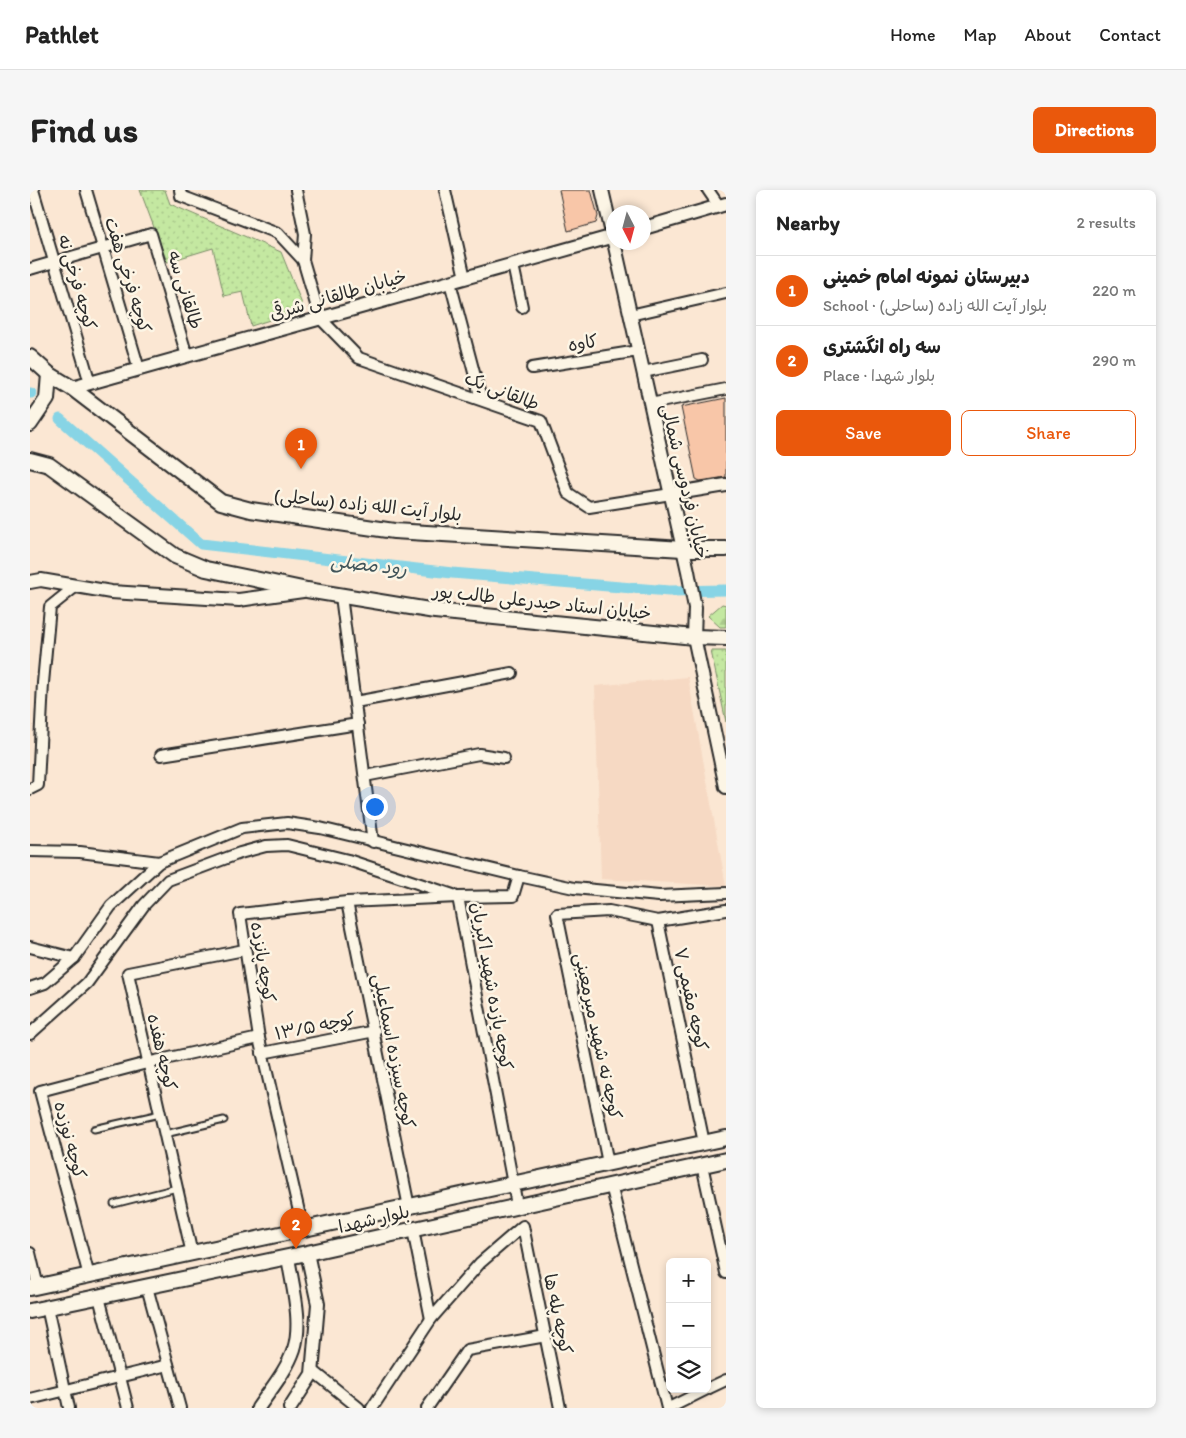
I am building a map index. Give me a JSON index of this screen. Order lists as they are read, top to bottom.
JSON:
{
  "streets": {
    "main road": ["بلوار آیت الله زاده (ساحلی)", "خیابان استاد حیدرعلی طالب پور", "بلوار شهدا"],
    "street": [
      "کوچه فرخی هفت",
      "کوچه فرخی نه",
      "طالقانی سه",
      "خیابان طالقانی شرقی",
      "کاوه",
      "طالقانی یک",
      "خیابان فردوسی شمالی",
      "کوچه پانزده",
      "کوچه یازده شهید اکبریان",
      "کوچه مقیمی ۷",
      "کوچه ۱۳/۵",
      "کوچه نه شهید میرمعینی",
      "کوچه سیزده اسماعیلی",
      "کوچه هفده",
      "کوچه نوزده",
      "کوچه پله ها"
    ]
  },
  "crossings": [
    ["کوچه فرخی هفت", "طالقانی سه"],
    ["کوچه فرخی هفت", "خیابان طالقانی شرقی"],
    ["کوچه فرخی نه", "خیابان طالقانی شرقی"],
    ["طالقانی سه", "خیابان طالقانی شرقی"],
    ["خیابان طالقانی شرقی", "طالقانی یک"],
    ["خیابان طالقانی شرقی", "بلوار آیت الله زاده (ساحلی)"],
    ["کاوه", "خیابان فردوسی شمالی"],
    ["طالقانی یک", "خیابان فردوسی شمالی"],
    ["خیابان فردوسی شمالی", "بلوار آیت الله زاده (ساحلی)"],
    ["خیابان فردوسی شمالی", "خیابان استاد حیدرعلی طالب پور"],
    ["کوچه پانزده", "کوچه یازده شهید اکبریان"],
    ["کوچه پانزده", "کوچه ۱۳/۵"],
    ["کوچه پانزده", "کوچه سیزده اسماعیلی"],
    ["کوچه پانزده", "کوچه هفده"],
    ["کوچه پانزده", "بلوار شهدا"],
    ["کوچه یازده شهید اکبریان", "بلوار شهدا"],
    ["کوچه مقیمی ۷", "کوچه نه شهید میرمعینی"],
    ["کوچه مقیمی ۷", "بلوار شهدا"],
    ["کوچه ۱۳/۵", "کوچه سیزده اسماعیلی"],
    ["کوچه نه شهید میرمعینی", "بلوار شهدا"],
    ["کوچه سیزده اسماعیلی", "بلوار شهدا"],
    ["کوچه هفده", "کوچه نوزده"],
    ["کوچه هفده", "بلوار شهدا"],
    ["کوچه نوزده", "بلوار شهدا"]
  ],
  "water": ["رود مصلی"],
  "north": "bottom",
  "page": {
    "header": "Pathlet",
    "nav": [
      "Home",
      "Map",
      "About",
      "Contact"
    ],
    "buttons": [
      "Directions",
      ["Save", "Share"]
    ],
    "title": "Find us",
    "heading": ["Nearby", "2 results"],
    "list": [
      {
        "mark": "1",
        "name": "دبیرستان نمونه امام خمینی",
        "note": "School · بلوار آیت الله زاده (ساحلی)",
        "value": "220 m"
      },
      {
        "mark": "2",
        "name": "سه راه انگشتری",
        "note": "Place · بلوار شهدا",
        "value": "290 m"
      }
    ],
    "pins": ["1", "2"],
    "map_buttons": ["+", "−"]
  }
}
